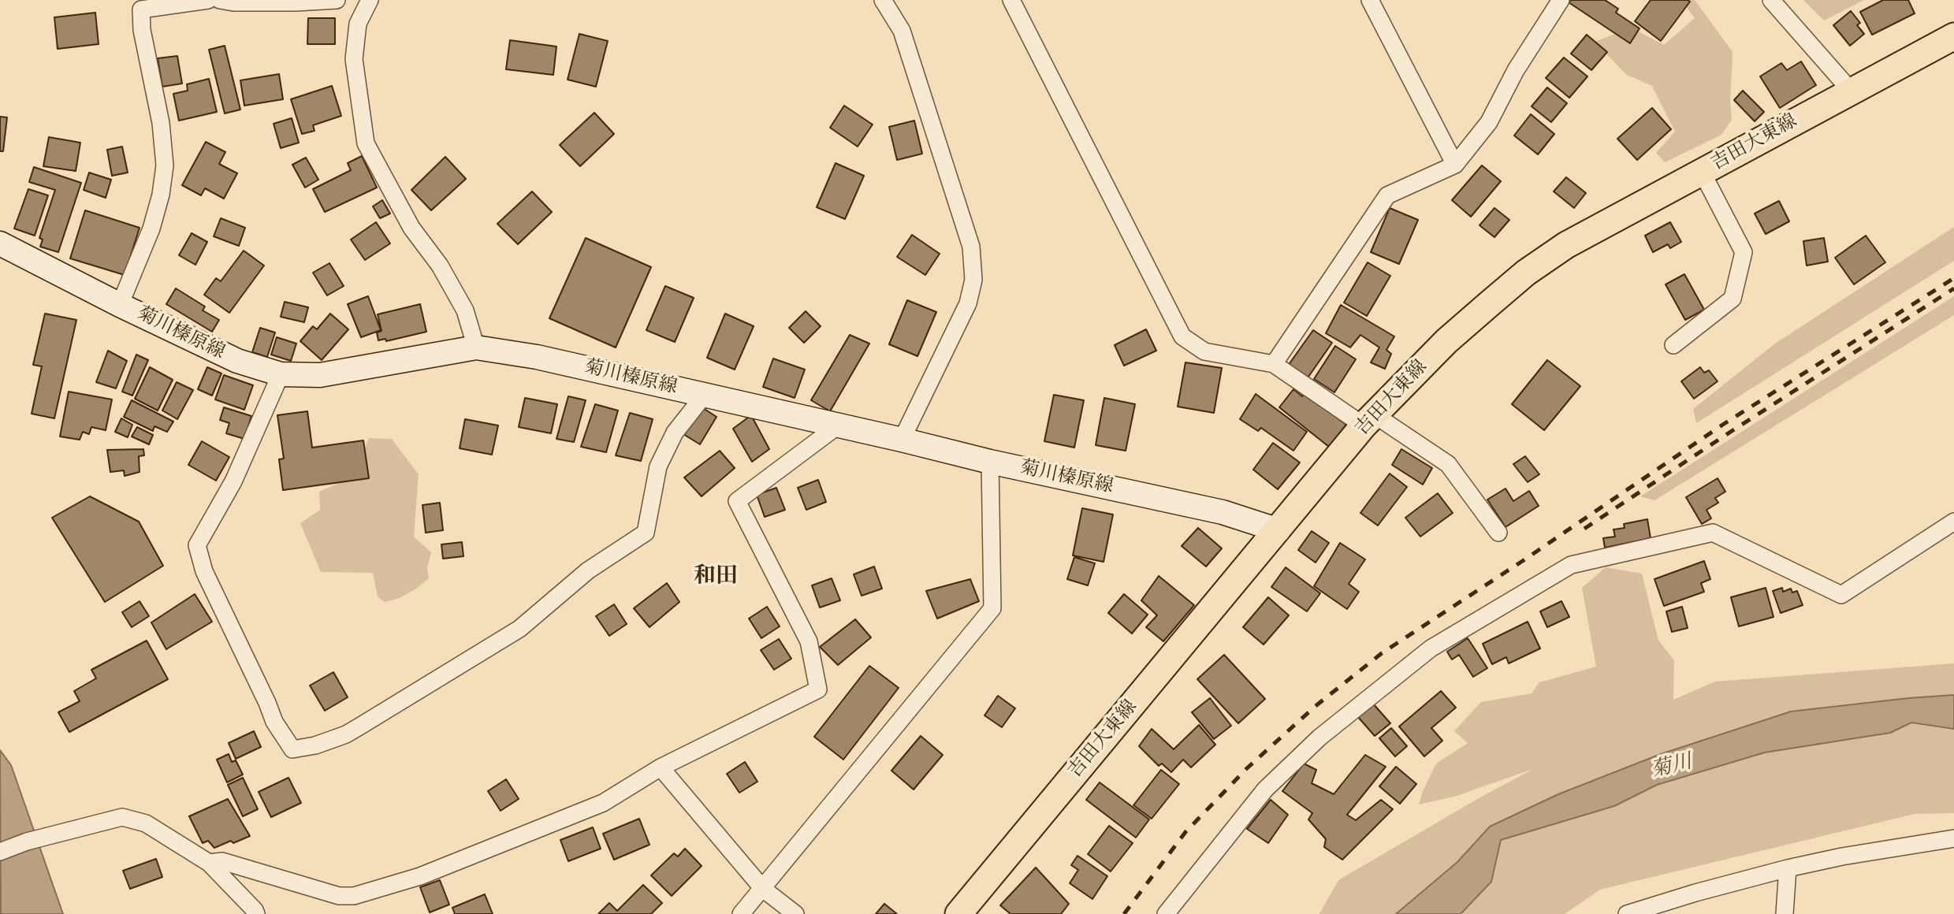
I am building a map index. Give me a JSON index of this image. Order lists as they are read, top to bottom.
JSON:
{
  "streets": {
    "main road": ["吉田大東線", "菊川榛原線"]
  },
  "crossings": [
    ["吉田大東線", "菊川榛原線"]
  ],
  "districts": ["和田"],
  "water": ["菊川"]
}
